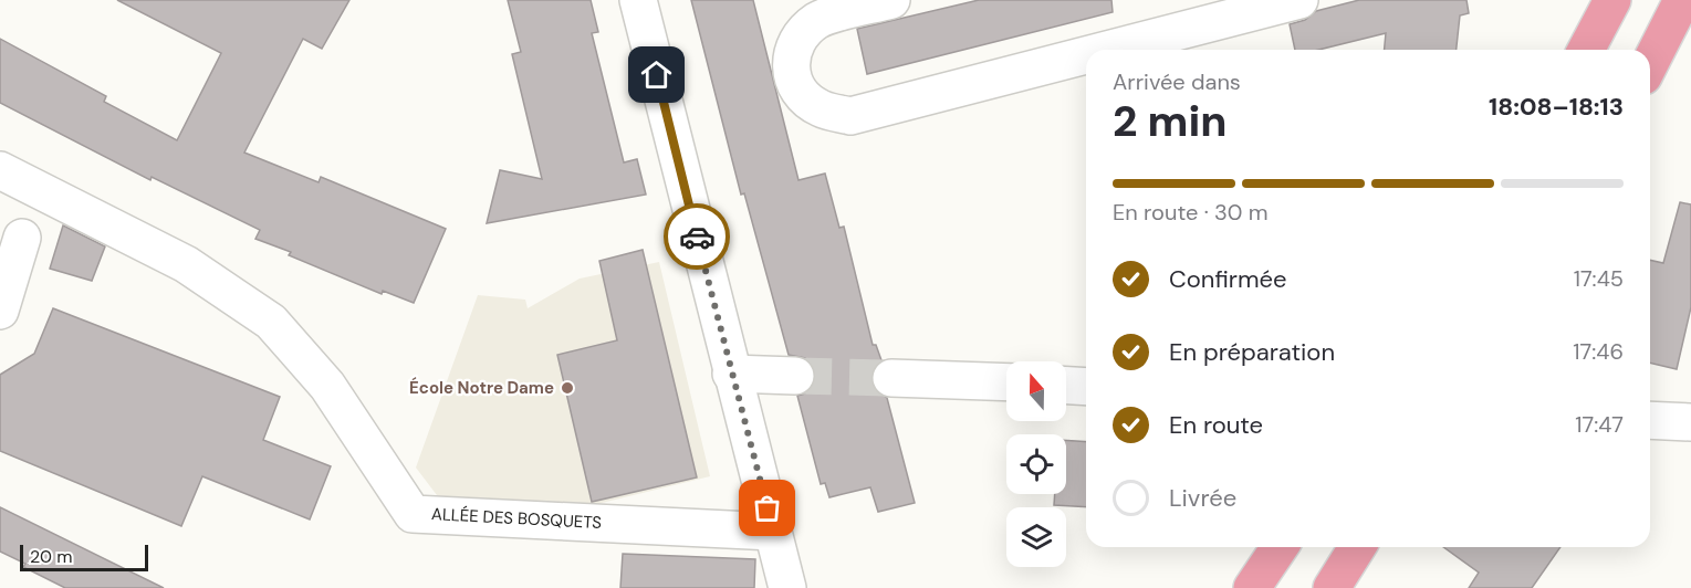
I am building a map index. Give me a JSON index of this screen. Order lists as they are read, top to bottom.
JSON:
{
  "streets": {
    "street": ["ALLÉE DES BOSQUETS"]
  },
  "places": ["École Notre Dame"],
  "scale_bar": "20 m",
  "north": "top",
  "page": {
    "heading": ["2 min", "Arrivée dans", "18:08–18:13"],
    "bar": "En route · 30 m",
    "list": [
      ["Confirmée", "17:45"],
      ["En préparation", "17:46"],
      ["En route", "17:47"],
      "Livrée"
    ],
    "scale": "20 m"
  }
}
